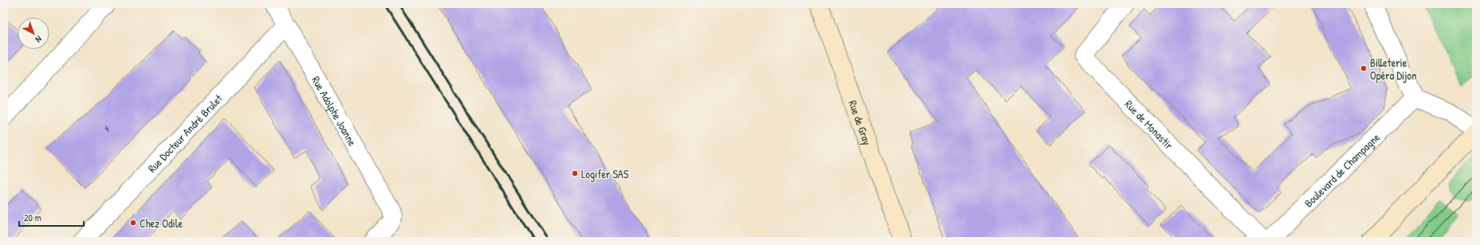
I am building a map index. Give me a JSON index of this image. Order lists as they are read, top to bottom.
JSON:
{
  "streets": {
    "main road": ["Rue de Gray"],
    "street": [
      "Rue Adolphe Joanne",
      "Rue de Monastir",
      "Rue Docteur André Brulet",
      "Boulevard de Champagne"
    ]
  },
  "crossings": [
    ["Rue Adolphe Joanne", "Rue Docteur André Brulet"]
  ],
  "places": ["Billeterie Opéra Dijon", "Logifer SAS", "Chez Odile"],
  "house_numbers": ["4"],
  "scale_bar": "20 m",
  "north": "bottom right"
}
